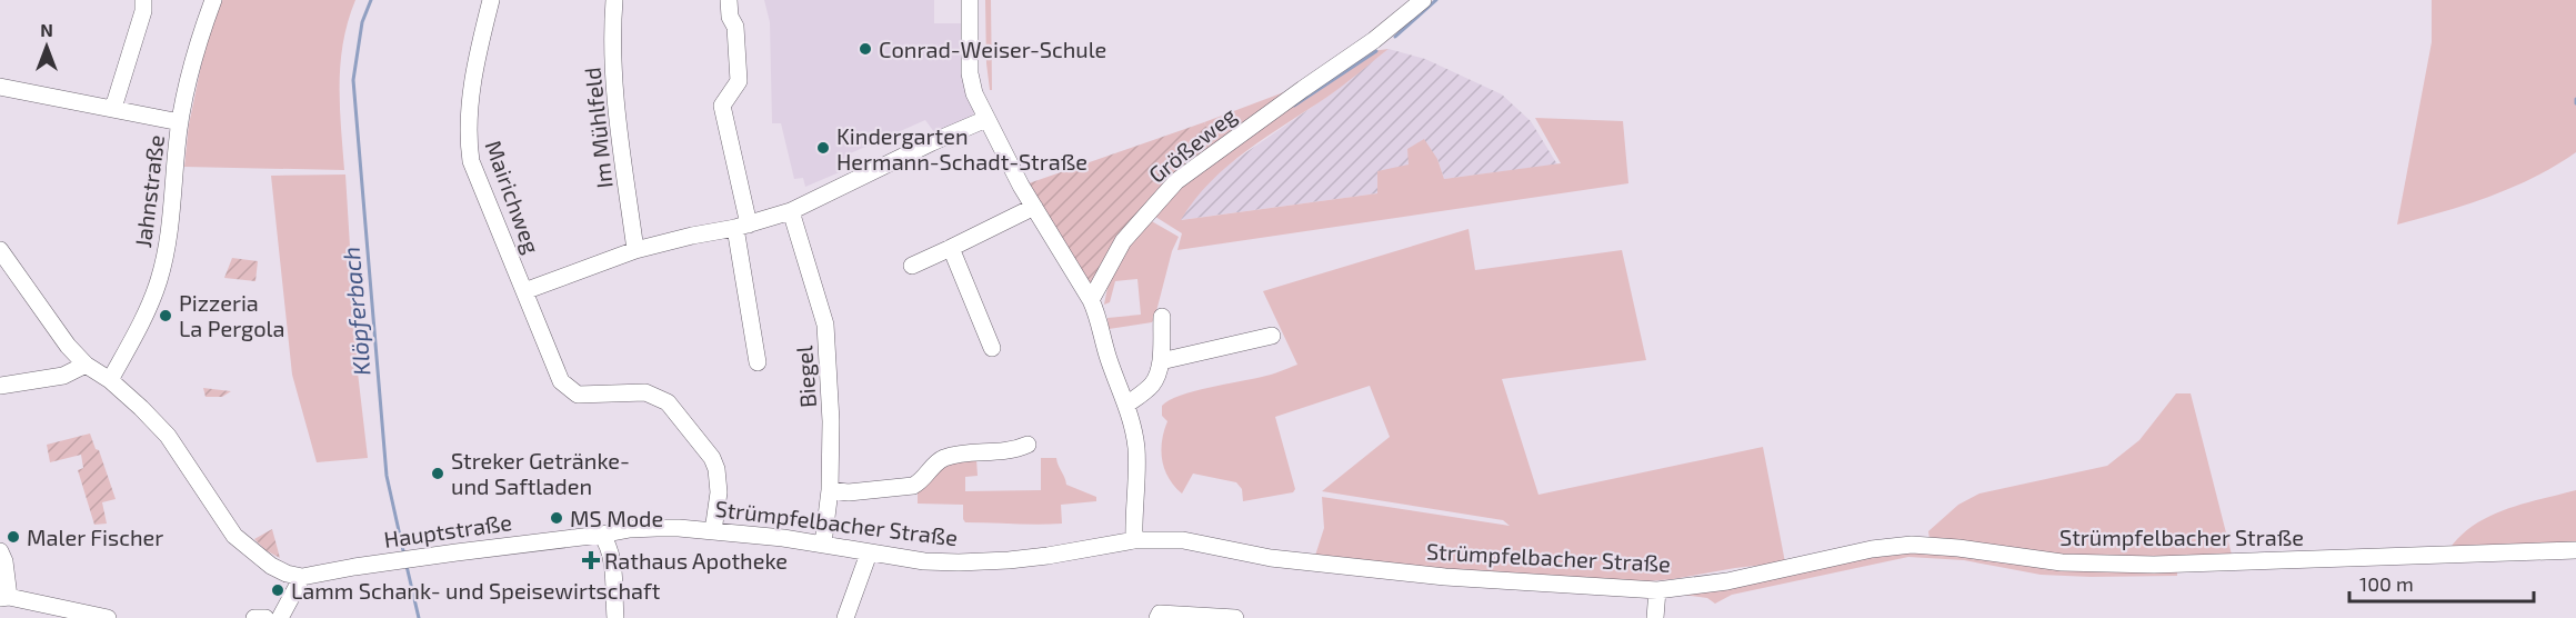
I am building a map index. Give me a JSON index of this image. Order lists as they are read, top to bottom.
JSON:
{
  "streets": {
    "street": [
      "Im Mühlfeld",
      "Größeweg",
      "Jahnstraße",
      "Mairichweg",
      "Biegel",
      "Strümpfelbacher Straße",
      "Hauptstraße"
    ]
  },
  "crossings": [
    ["Mairichweg", "Strümpfelbacher Straße"],
    ["Biegel", "Strümpfelbacher Straße"],
    ["Strümpfelbacher Straße", "Hauptstraße"]
  ],
  "water": ["Klöpferbach"],
  "places": {
    "other": [
      "Conrad-Weiser-Schule",
      "Kindergarten Hermann-Schadt-Straße",
      "Pizzeria La Pergola",
      "Streker Getränke- und Saftladen",
      "MS Mode",
      "Maler Fischer",
      "Lamm Schank- und Speisewirtschaft"
    ],
    "health": ["Rathaus Apotheke"]
  },
  "scale_bar": "100 m",
  "north": "top"
}
